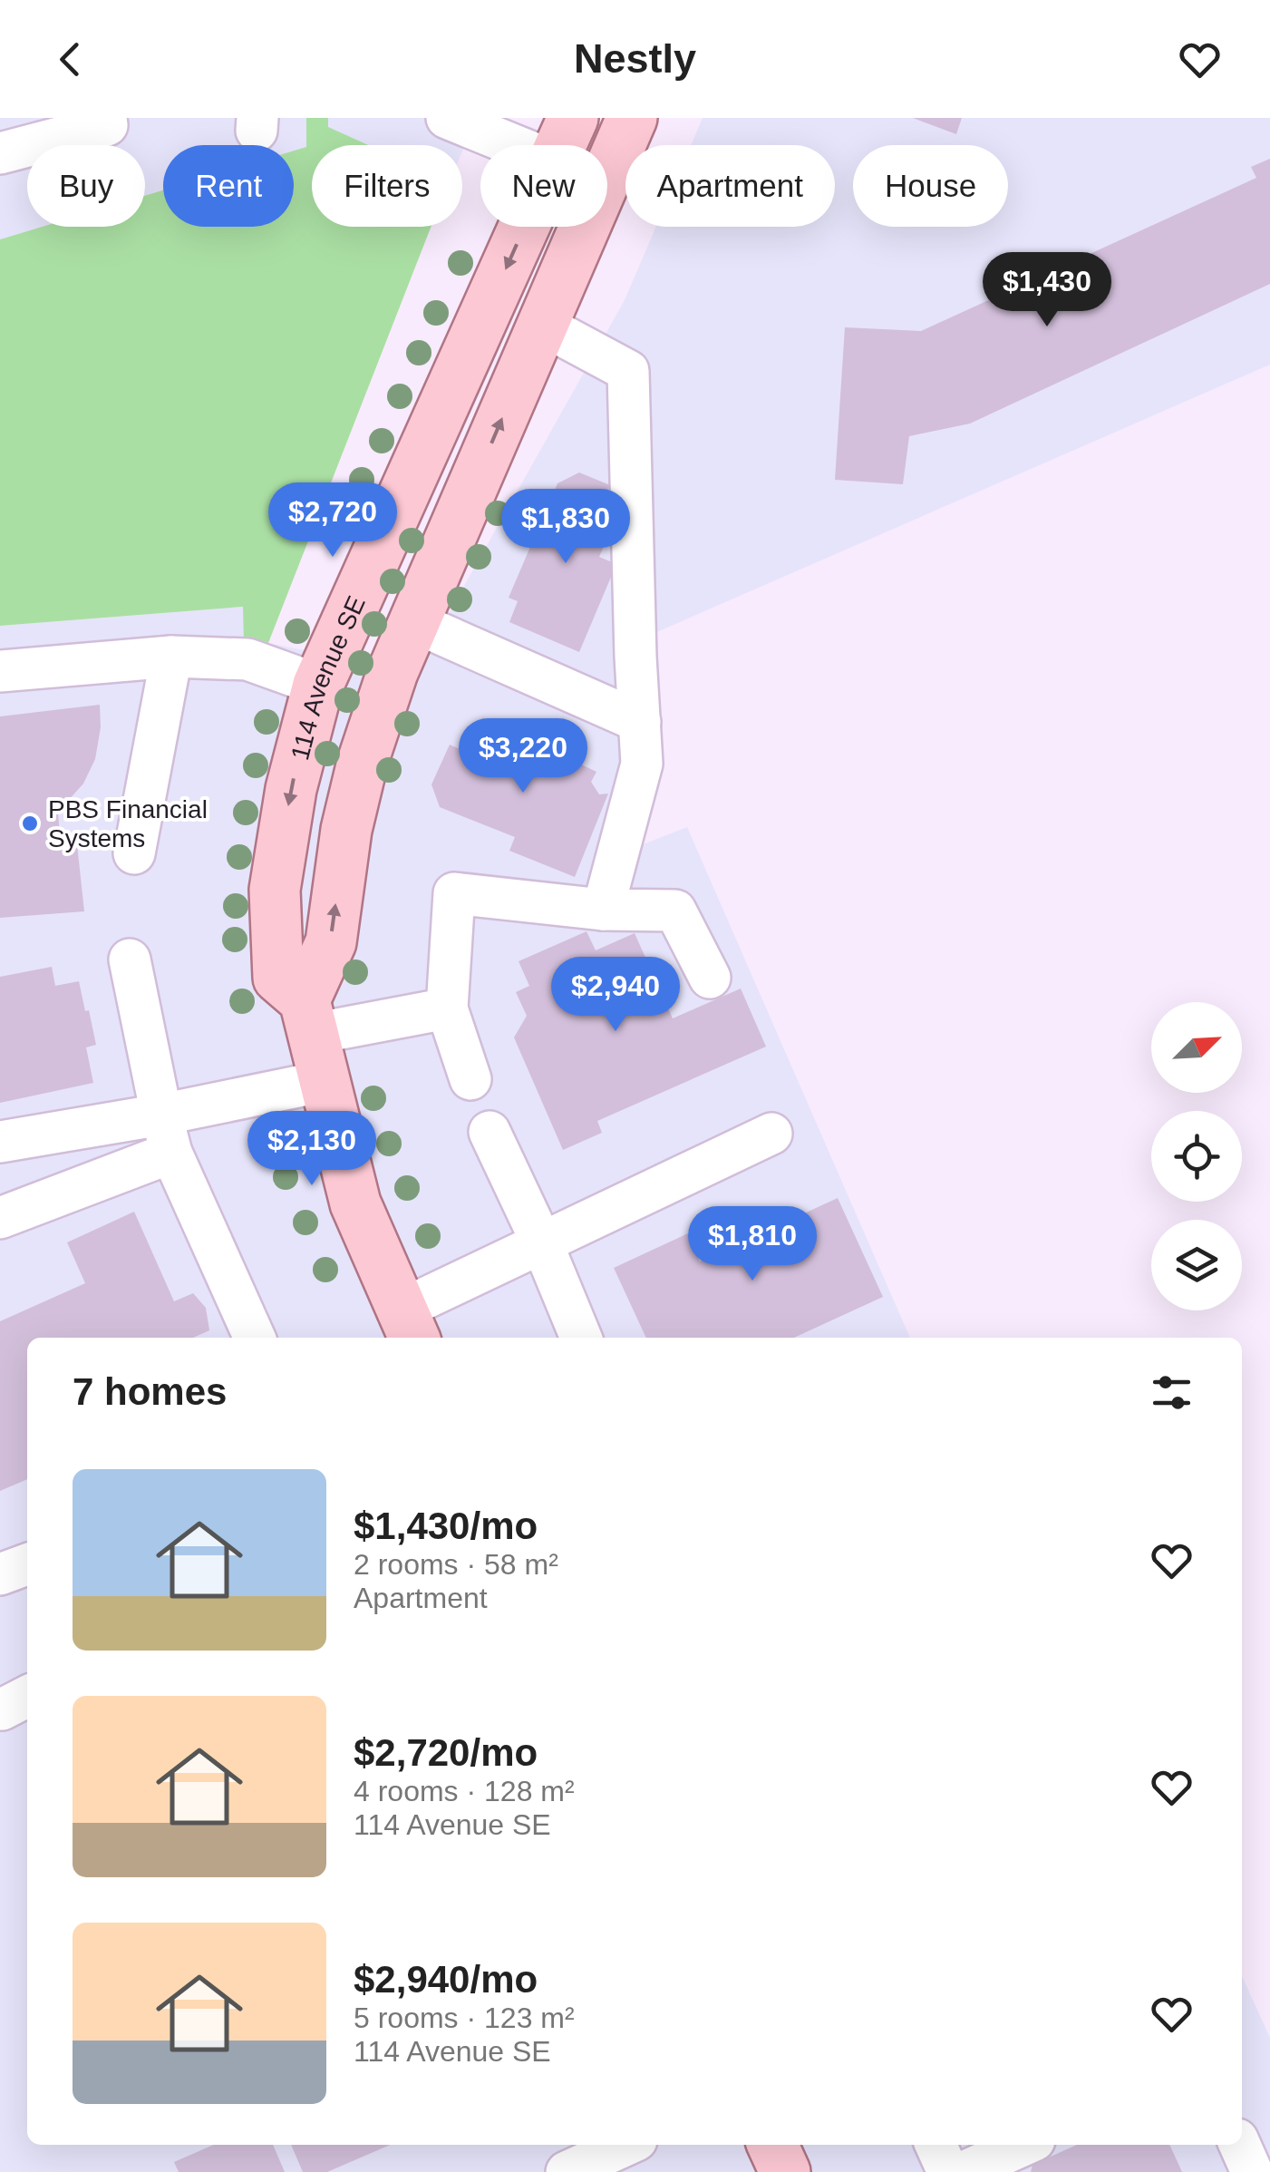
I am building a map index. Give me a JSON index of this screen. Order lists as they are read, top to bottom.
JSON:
{
  "streets": {
    "main road": ["114 Avenue SE"]
  },
  "places": ["PBS Financial Systems"],
  "north": "top right",
  "page": {
    "header": "Nestly",
    "chip": [
      "Buy",
      "Rent",
      "Filters",
      "New",
      "Apartment",
      "House"
    ],
    "price": [
      "$1,430",
      "$2,720",
      "$1,830",
      "$3,220",
      "$2,940",
      "$2,130",
      "$1,810"
    ],
    "heading": "7 homes",
    "list": [
      {
        "name": "$1,430/mo",
        "note": "2 rooms · 58 m² · Apartment"
      },
      {
        "name": "$2,720/mo",
        "note": "4 rooms · 128 m² · 114 Avenue SE"
      },
      {
        "name": "$2,940/mo",
        "note": "5 rooms · 123 m² · 114 Avenue SE"
      }
    ]
  }
}
